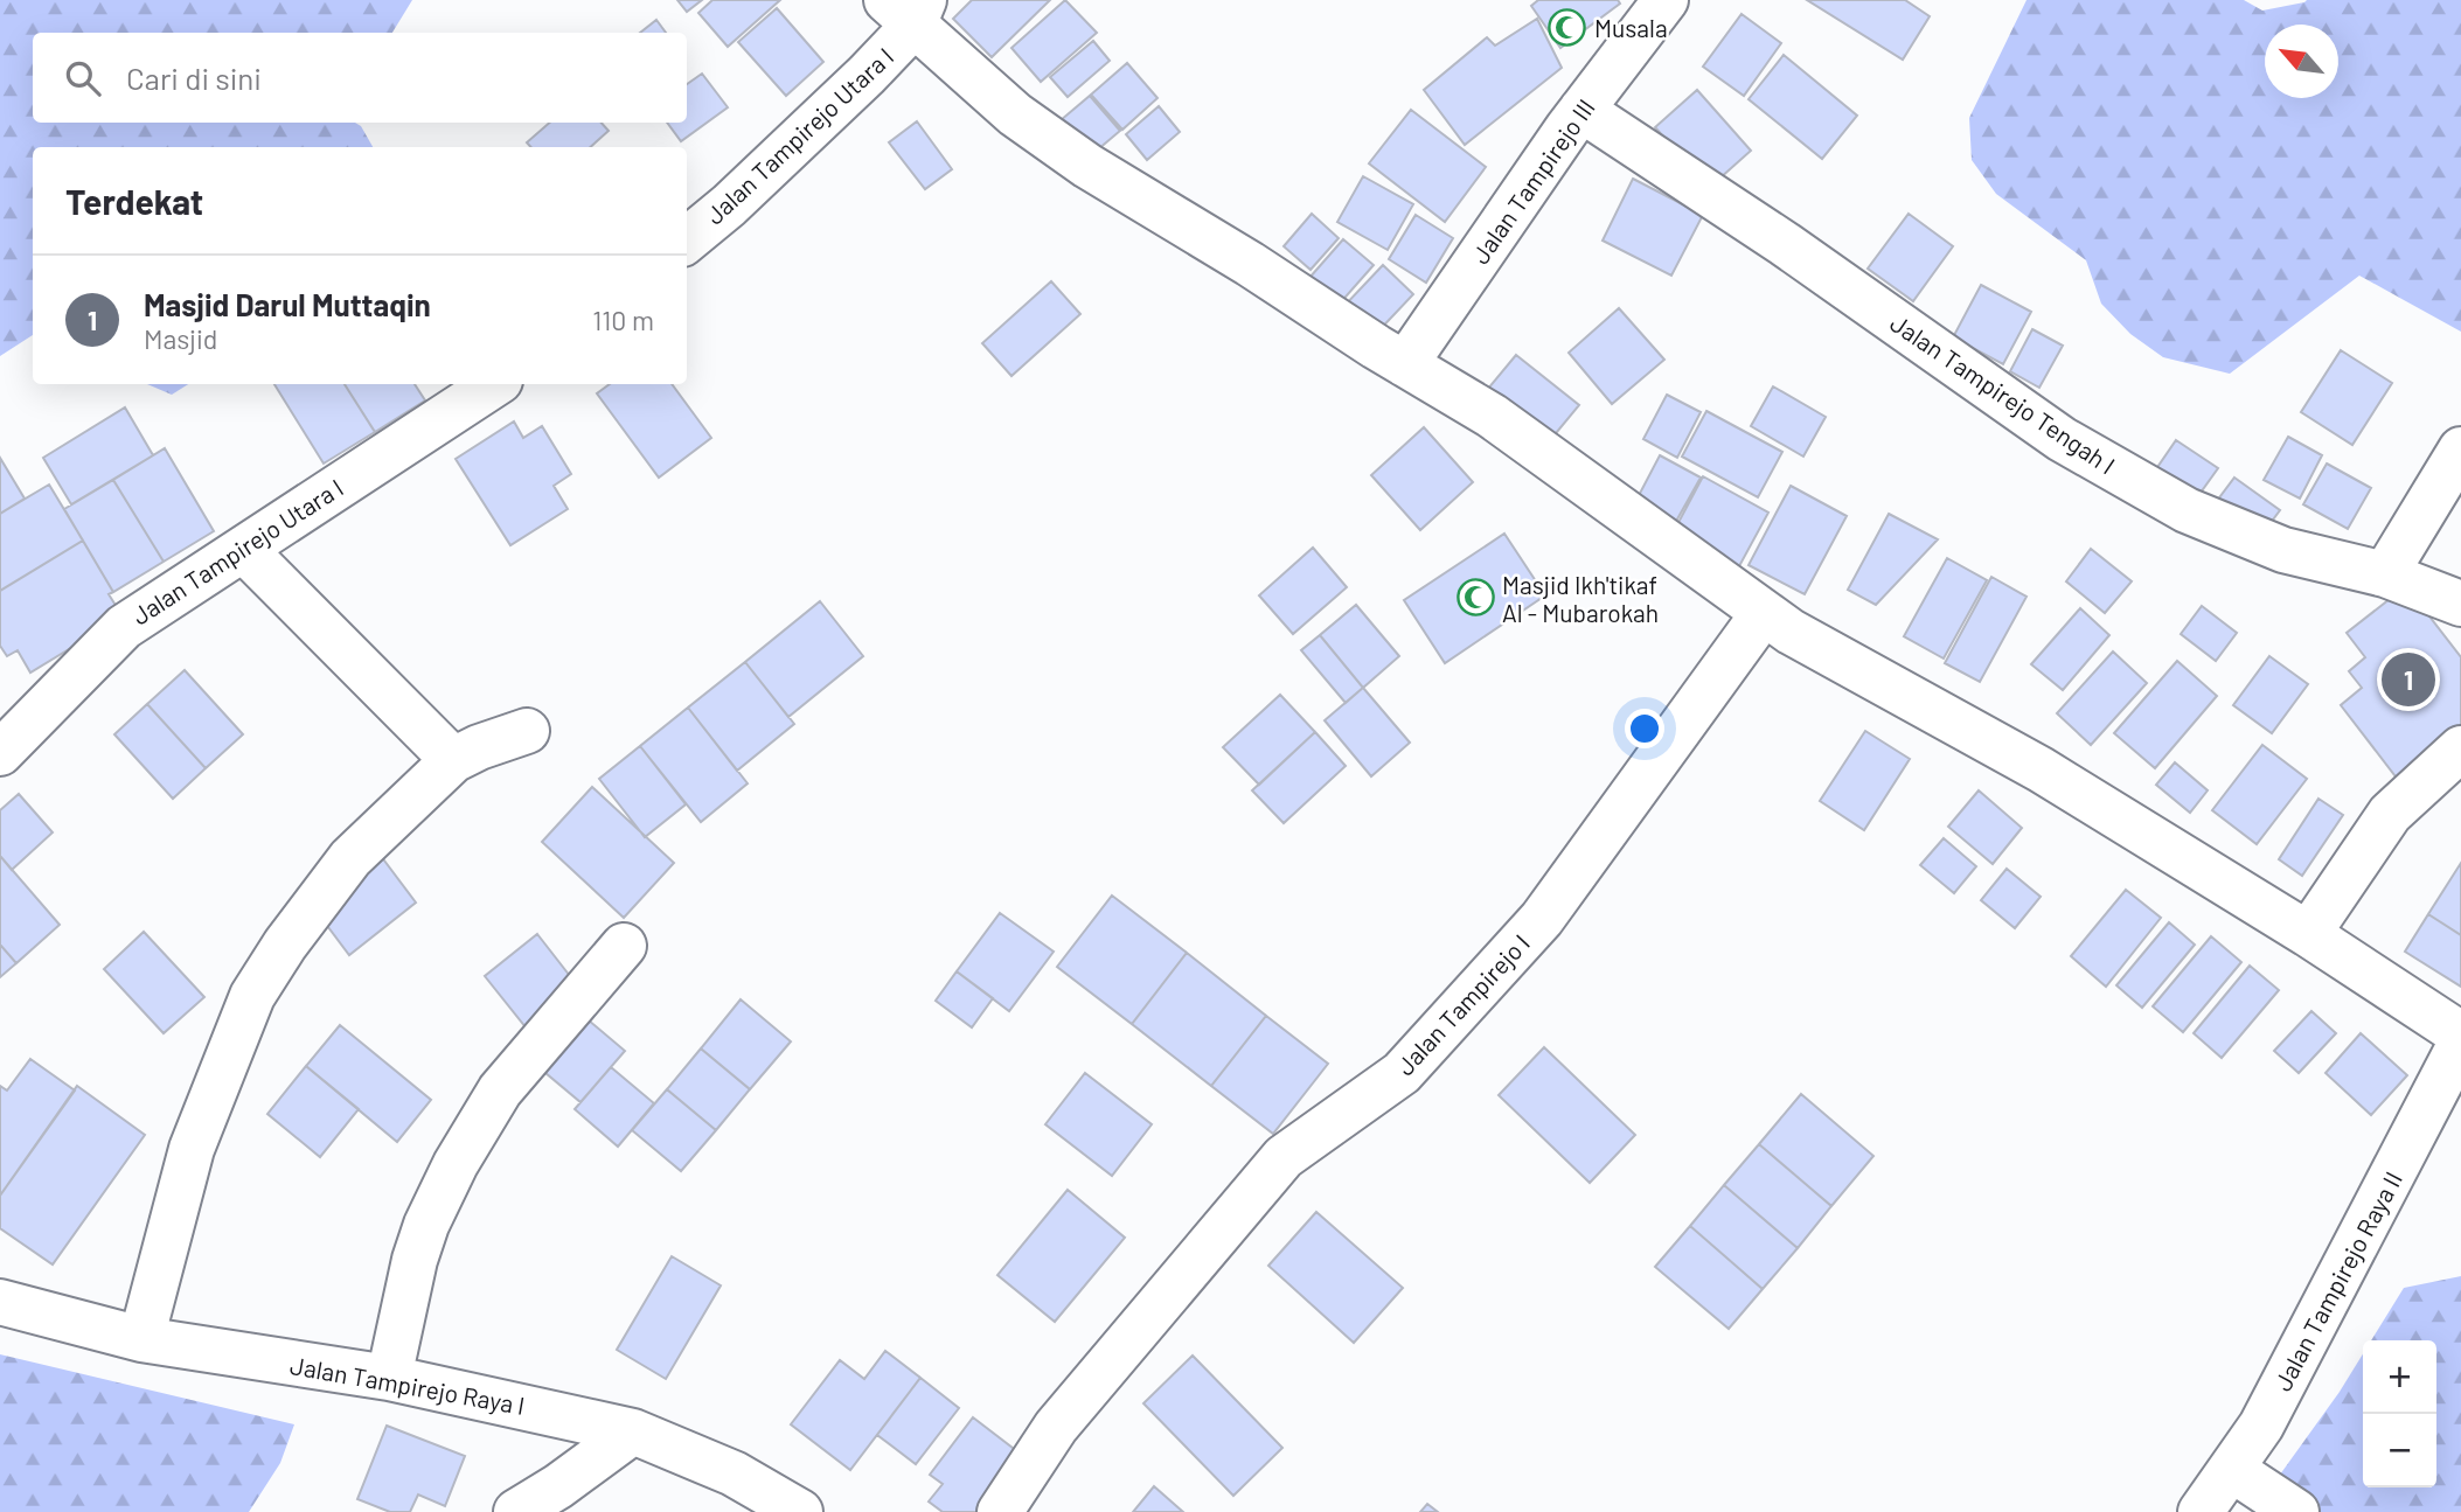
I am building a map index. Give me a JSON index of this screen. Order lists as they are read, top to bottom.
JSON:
{
  "streets": {
    "street": [
      "Jalan Tampirejo Utara I",
      "Jalan Tampirejo III",
      "Jalan Tampirejo Tengah I",
      "Jalan Tampirejo I",
      "Jalan Tampirejo Raya II",
      "Jalan Tampirejo Raya I"
    ]
  },
  "crossings": [
    ["Jalan Tampirejo III", "Jalan Tampirejo Tengah I"]
  ],
  "places": {
    "mosque": ["Musala", "Masjid Ikh'tikaf Al - Mubarokah"]
  },
  "north": "top left",
  "page": {
    "search": "Cari di sini",
    "heading": "Terdekat",
    "list": [
      {
        "mark": "1",
        "name": "Masjid Darul Muttaqin",
        "note": "Masjid",
        "value": "110 m"
      }
    ],
    "pins": "1",
    "map_buttons": ["+", "−"]
  }
}
